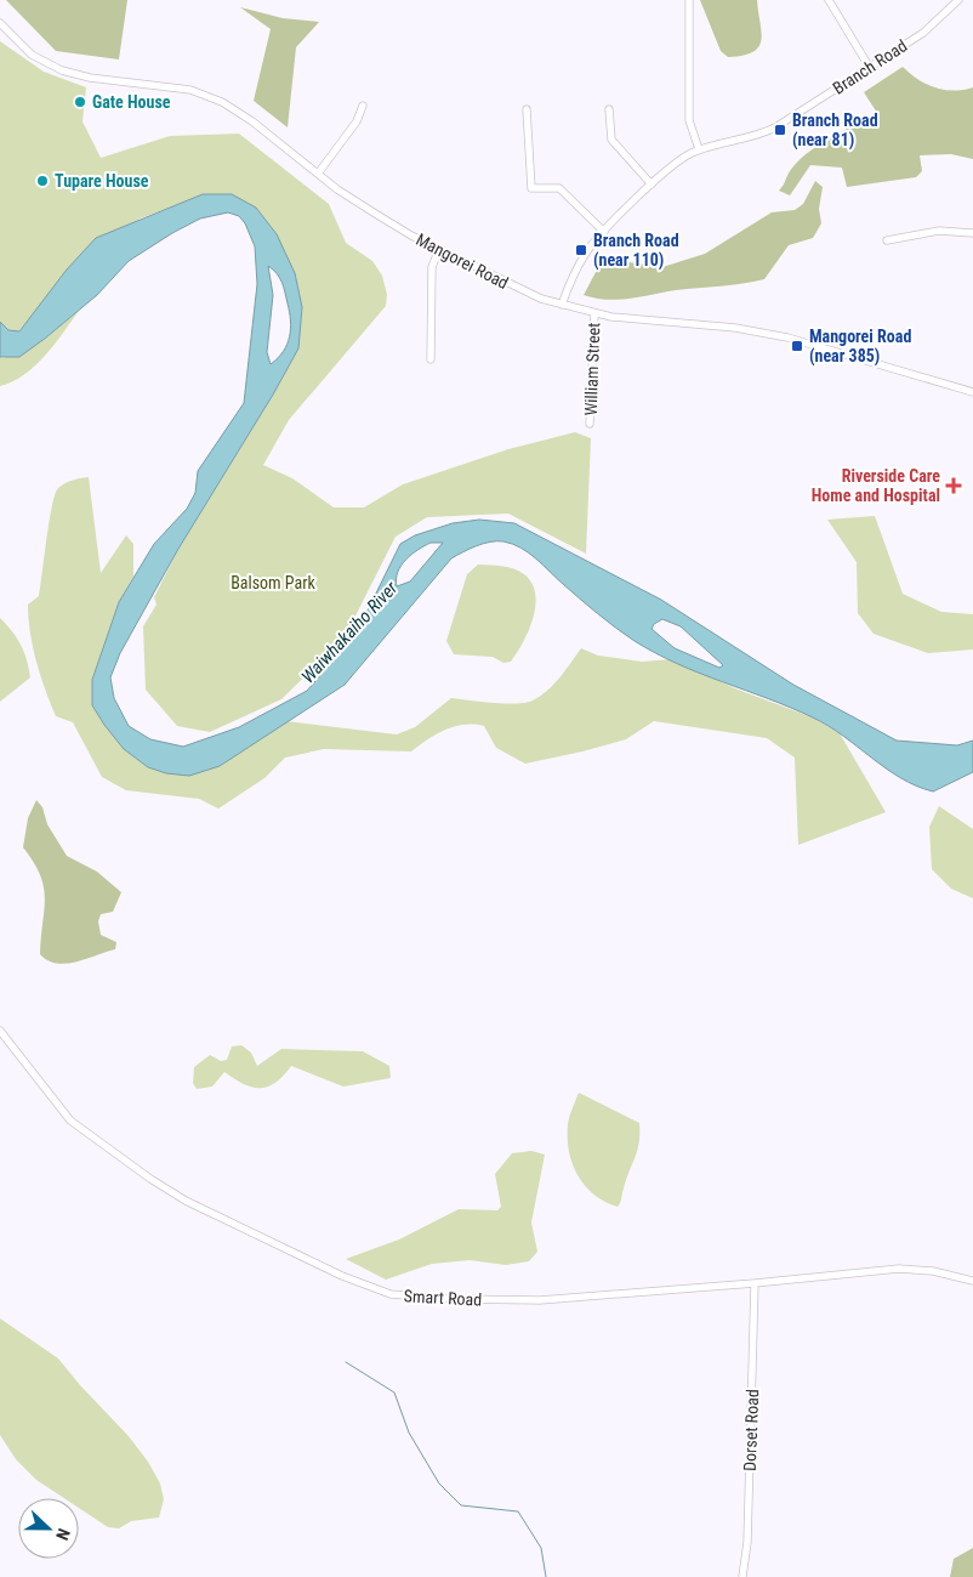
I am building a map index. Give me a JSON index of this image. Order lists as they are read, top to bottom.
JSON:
{
  "streets": {
    "street": [
      "Branch Road",
      "Mangorei Road",
      "William Street",
      "Smart Road",
      "Dorset Road"
    ]
  },
  "crossings": [
    ["Branch Road", "Mangorei Road"],
    ["Mangorei Road", "William Street"],
    ["Smart Road", "Dorset Road"]
  ],
  "water": ["Waiwhakaiho River"],
  "parks": ["Balsom Park"],
  "places": {
    "other": ["Gate House", "Tupare House"],
    "transit": ["Branch Road (near 81)", "Branch Road (near 110)", "Mangorei Road (near 385)"],
    "health": ["Riverside Care Home and Hospital"]
  },
  "north": "right"
}
